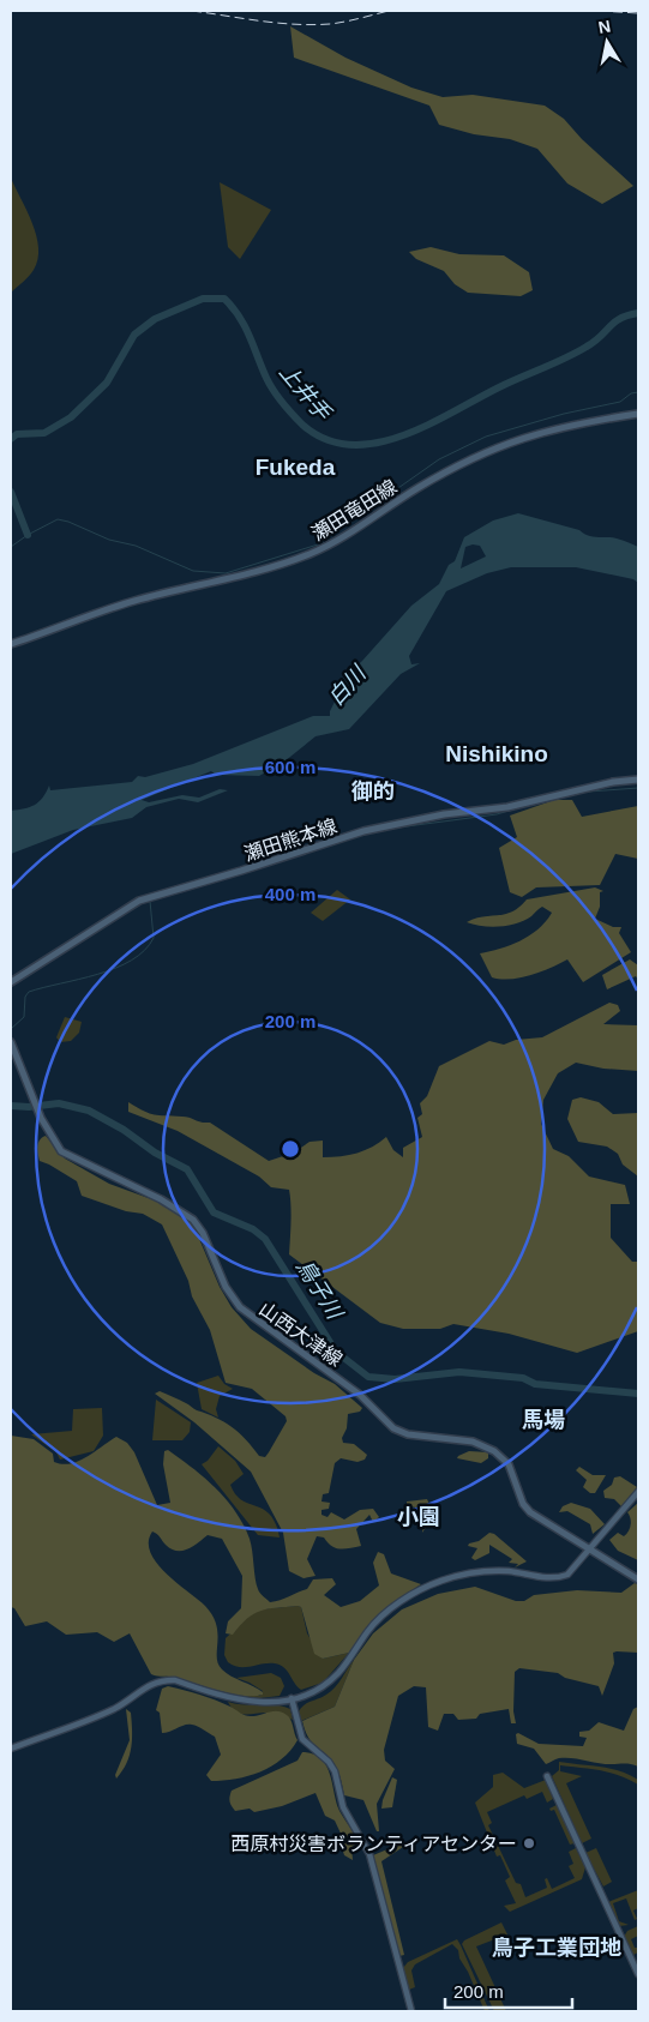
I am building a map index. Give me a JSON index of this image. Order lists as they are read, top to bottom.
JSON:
{
  "streets": {
    "main road": ["瀬田竜田線", "瀬田熊本線", "山西大津線"]
  },
  "districts": [
    "Fukeda",
    "Nishikino",
    "御的",
    "馬場",
    "小園",
    "鳥子工業団地"
  ],
  "water": ["上井手", "白川", "鳥子川"],
  "places": ["西原村災害ボランティアセンター"],
  "scale_bar": "200 m",
  "north": "top",
  "rings": ["600 m", "400 m", "200 m"]
}
